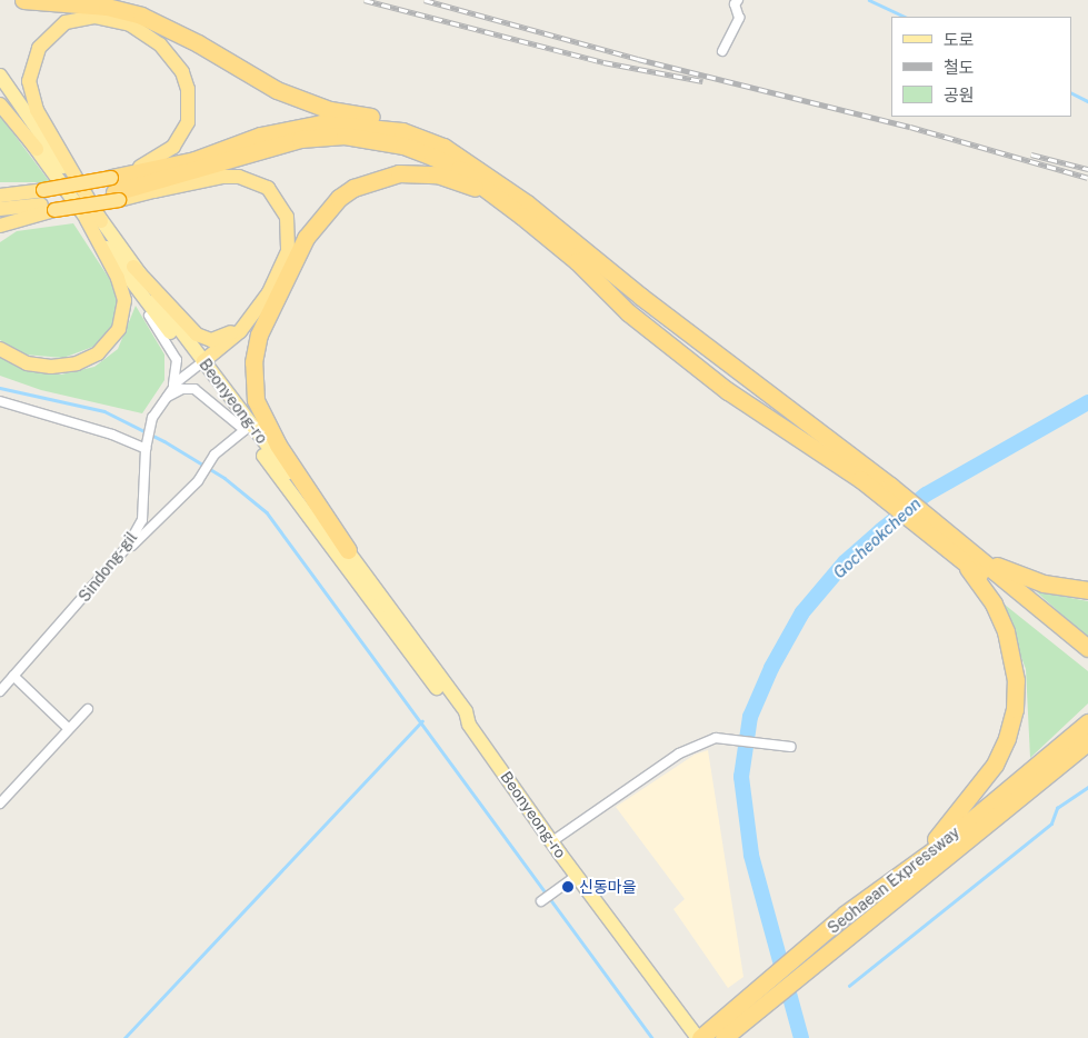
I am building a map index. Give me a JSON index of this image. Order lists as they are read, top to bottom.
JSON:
{
  "streets": {
    "highway": ["Seohaean Expressway"],
    "main road": ["Beonyeong-ro"],
    "street": ["Sindong-gil"]
  },
  "crossings": [
    ["Beonyeong-ro", "Sindong-gil"],
    ["Beonyeong-ro", "Seohaean Expressway"]
  ],
  "water": ["Gocheokcheon"],
  "places": ["신동마을"],
  "legend": ["도로", "철도", "공원"]
}
